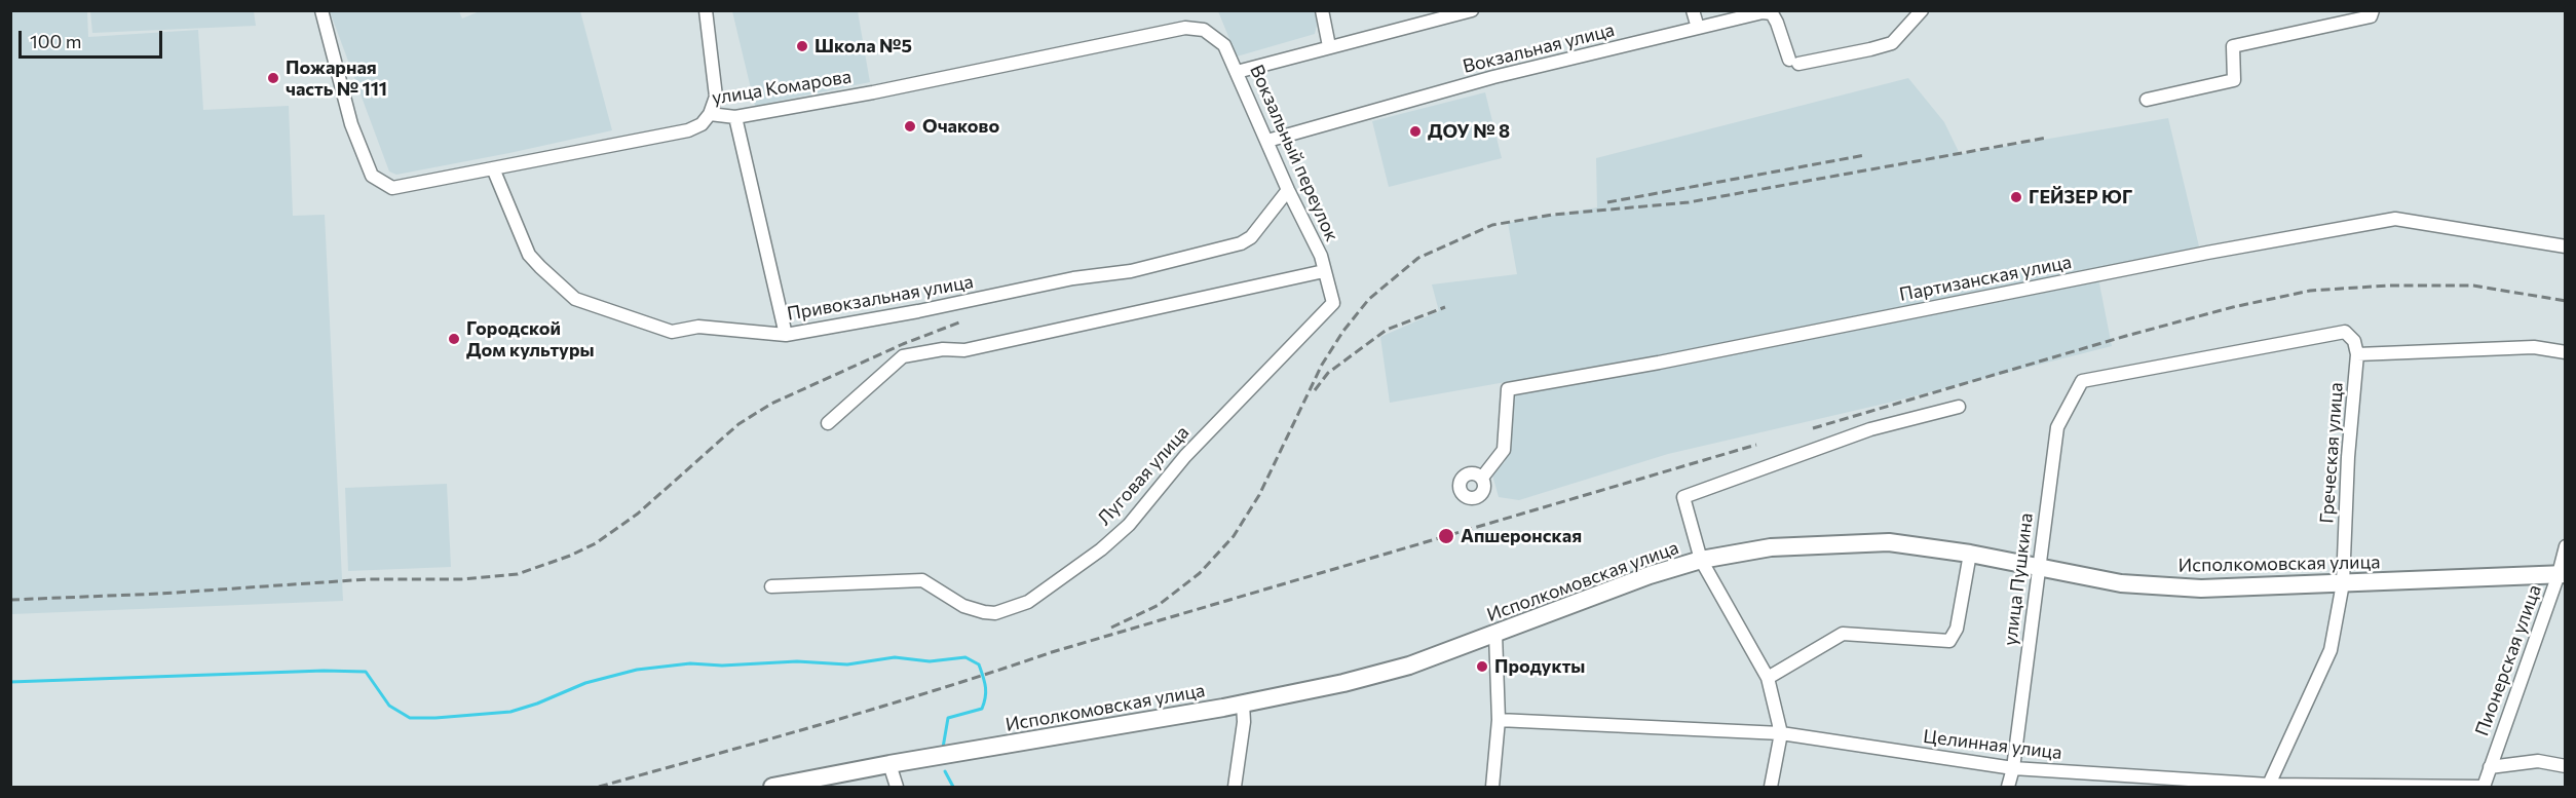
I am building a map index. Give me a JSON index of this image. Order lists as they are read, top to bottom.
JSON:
{
  "streets": {
    "main road": ["Исполкомовская улица"],
    "street": [
      "Вокзальная улица",
      "улица Комарова",
      "Вокзальный переулок",
      "Партизанская улица",
      "Привокзальная улица",
      "Греческая улица",
      "Луговая улица",
      "улица Пушкина",
      "Пионерская улица",
      "Целинная улица"
    ]
  },
  "crossings": [
    ["Вокзальная улица", "Вокзальный переулок"],
    ["улица Комарова", "Вокзальный переулок"],
    ["улица Комарова", "Привокзальная улица"],
    ["Вокзальный переулок", "Привокзальная улица"],
    ["Вокзальный переулок", "Луговая улица"],
    ["Греческая улица", "Исполкомовская улица"],
    ["Греческая улица", "улица Пушкина"],
    ["Греческая улица", "Целинная улица"],
    ["Исполкомовская улица", "улица Пушкина"],
    ["Исполкомовская улица", "Пионерская улица"],
    ["улица Пушкина", "Целинная улица"],
    ["Пионерская улица", "Целинная улица"]
  ],
  "places": [
    "Школа №5",
    "Пожарная часть № 111",
    "Очаково",
    "ДОУ № 8",
    "ГЕЙЗЕР ЮГ",
    "Городской Дом культуры",
    "Апшеронская",
    "Продукты"
  ],
  "scale_bar": "100 m"
}
